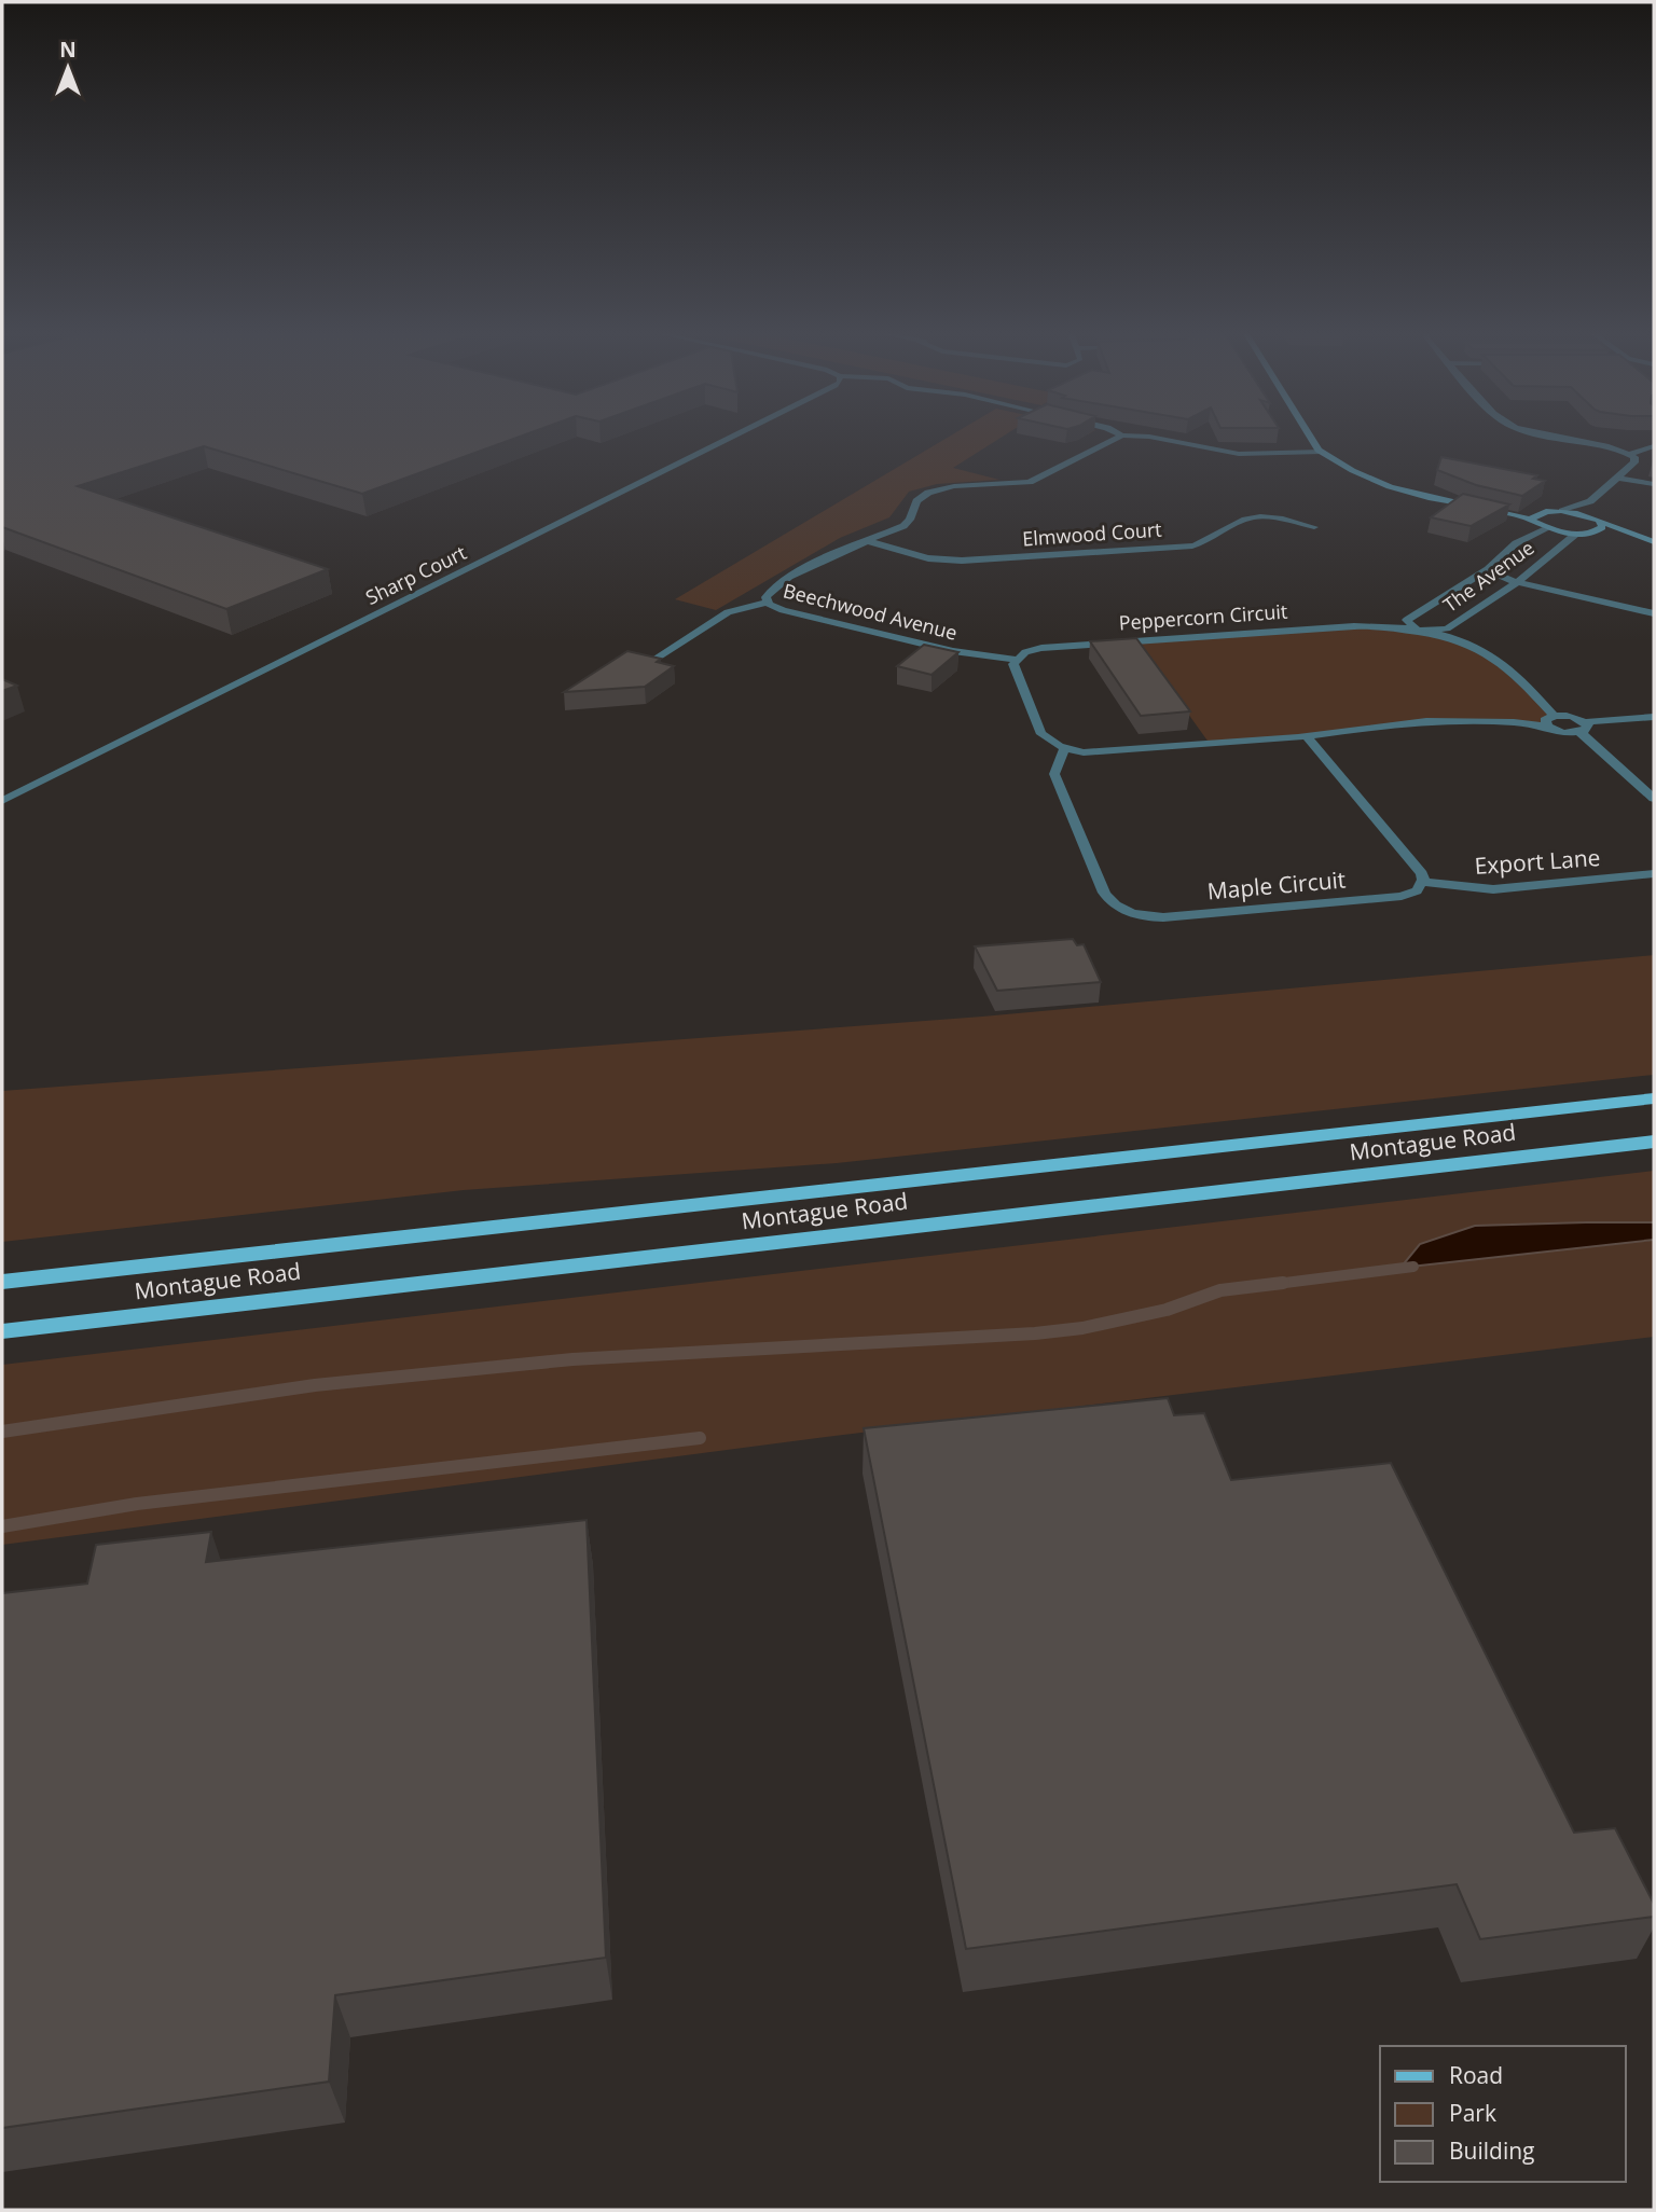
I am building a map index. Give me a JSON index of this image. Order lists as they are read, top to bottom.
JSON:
{
  "streets": {
    "main road": ["Montague Road"],
    "street": [
      "Elmwood Court",
      "Sharp Court",
      "The Avenue",
      "Beechwood Avenue",
      "Peppercorn Circuit",
      "Export Lane",
      "Maple Circuit"
    ]
  },
  "crossings": [
    ["Elmwood Court", "Beechwood Avenue"],
    ["The Avenue", "Peppercorn Circuit"],
    ["Beechwood Avenue", "Peppercorn Circuit"],
    ["Export Lane", "Maple Circuit"]
  ],
  "legend": ["Road", "Park", "Building"],
  "north": "top"
}
